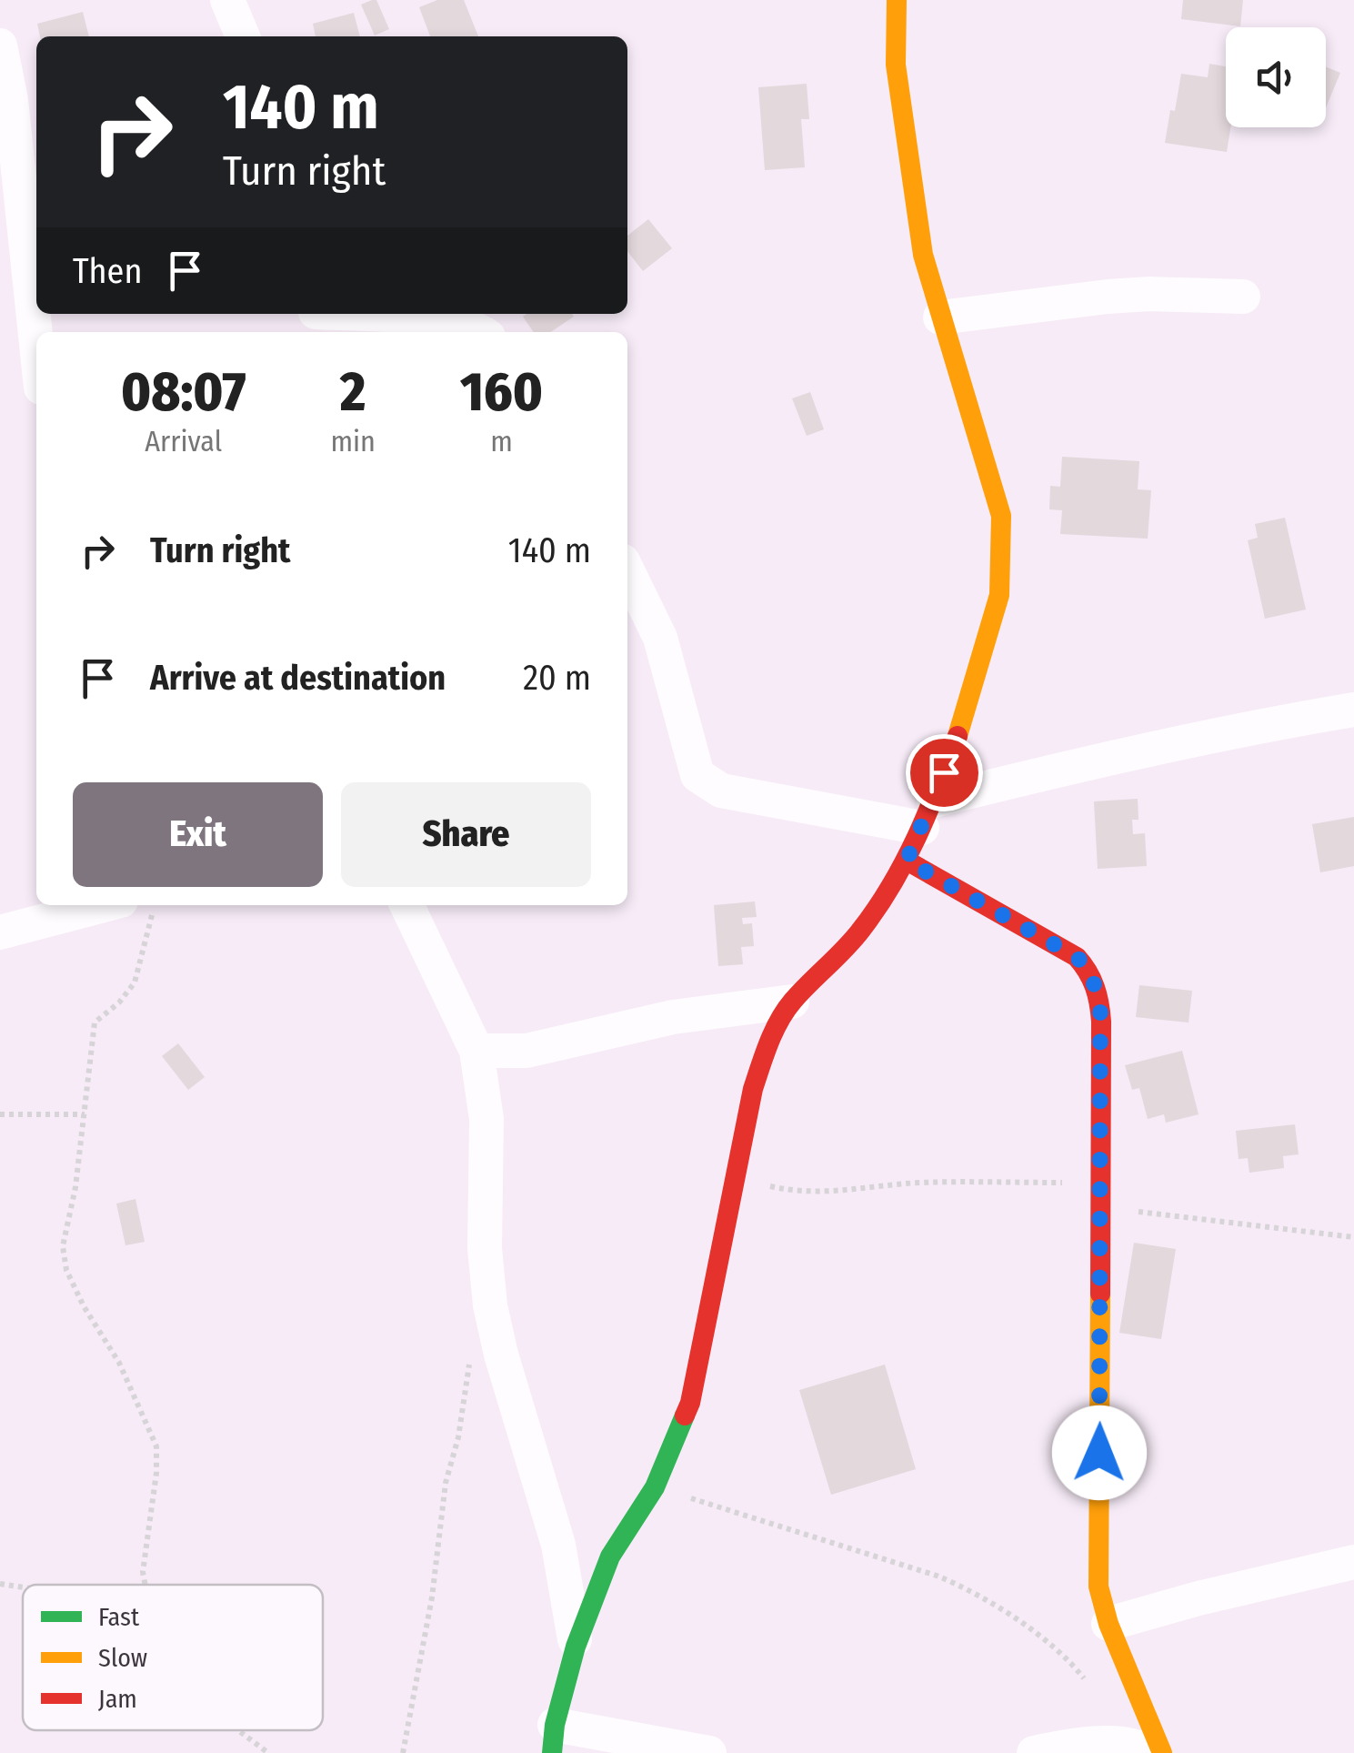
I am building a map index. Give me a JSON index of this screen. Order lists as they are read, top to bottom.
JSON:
{
  "legend": ["Fast", "Slow", "Jam"],
  "page": {
    "turn": ["140 m", "Turn right"],
    "then": "Then",
    "eta": [
      "08:07",
      "Arrival",
      "2",
      "min",
      "160",
      "m"
    ],
    "list": [
      {
        "name": "Turn right",
        "value": "140 m"
      },
      {
        "name": "Arrive at destination",
        "value": "20 m"
      }
    ],
    "buttons": ["Exit", "Share"]
  }
}
